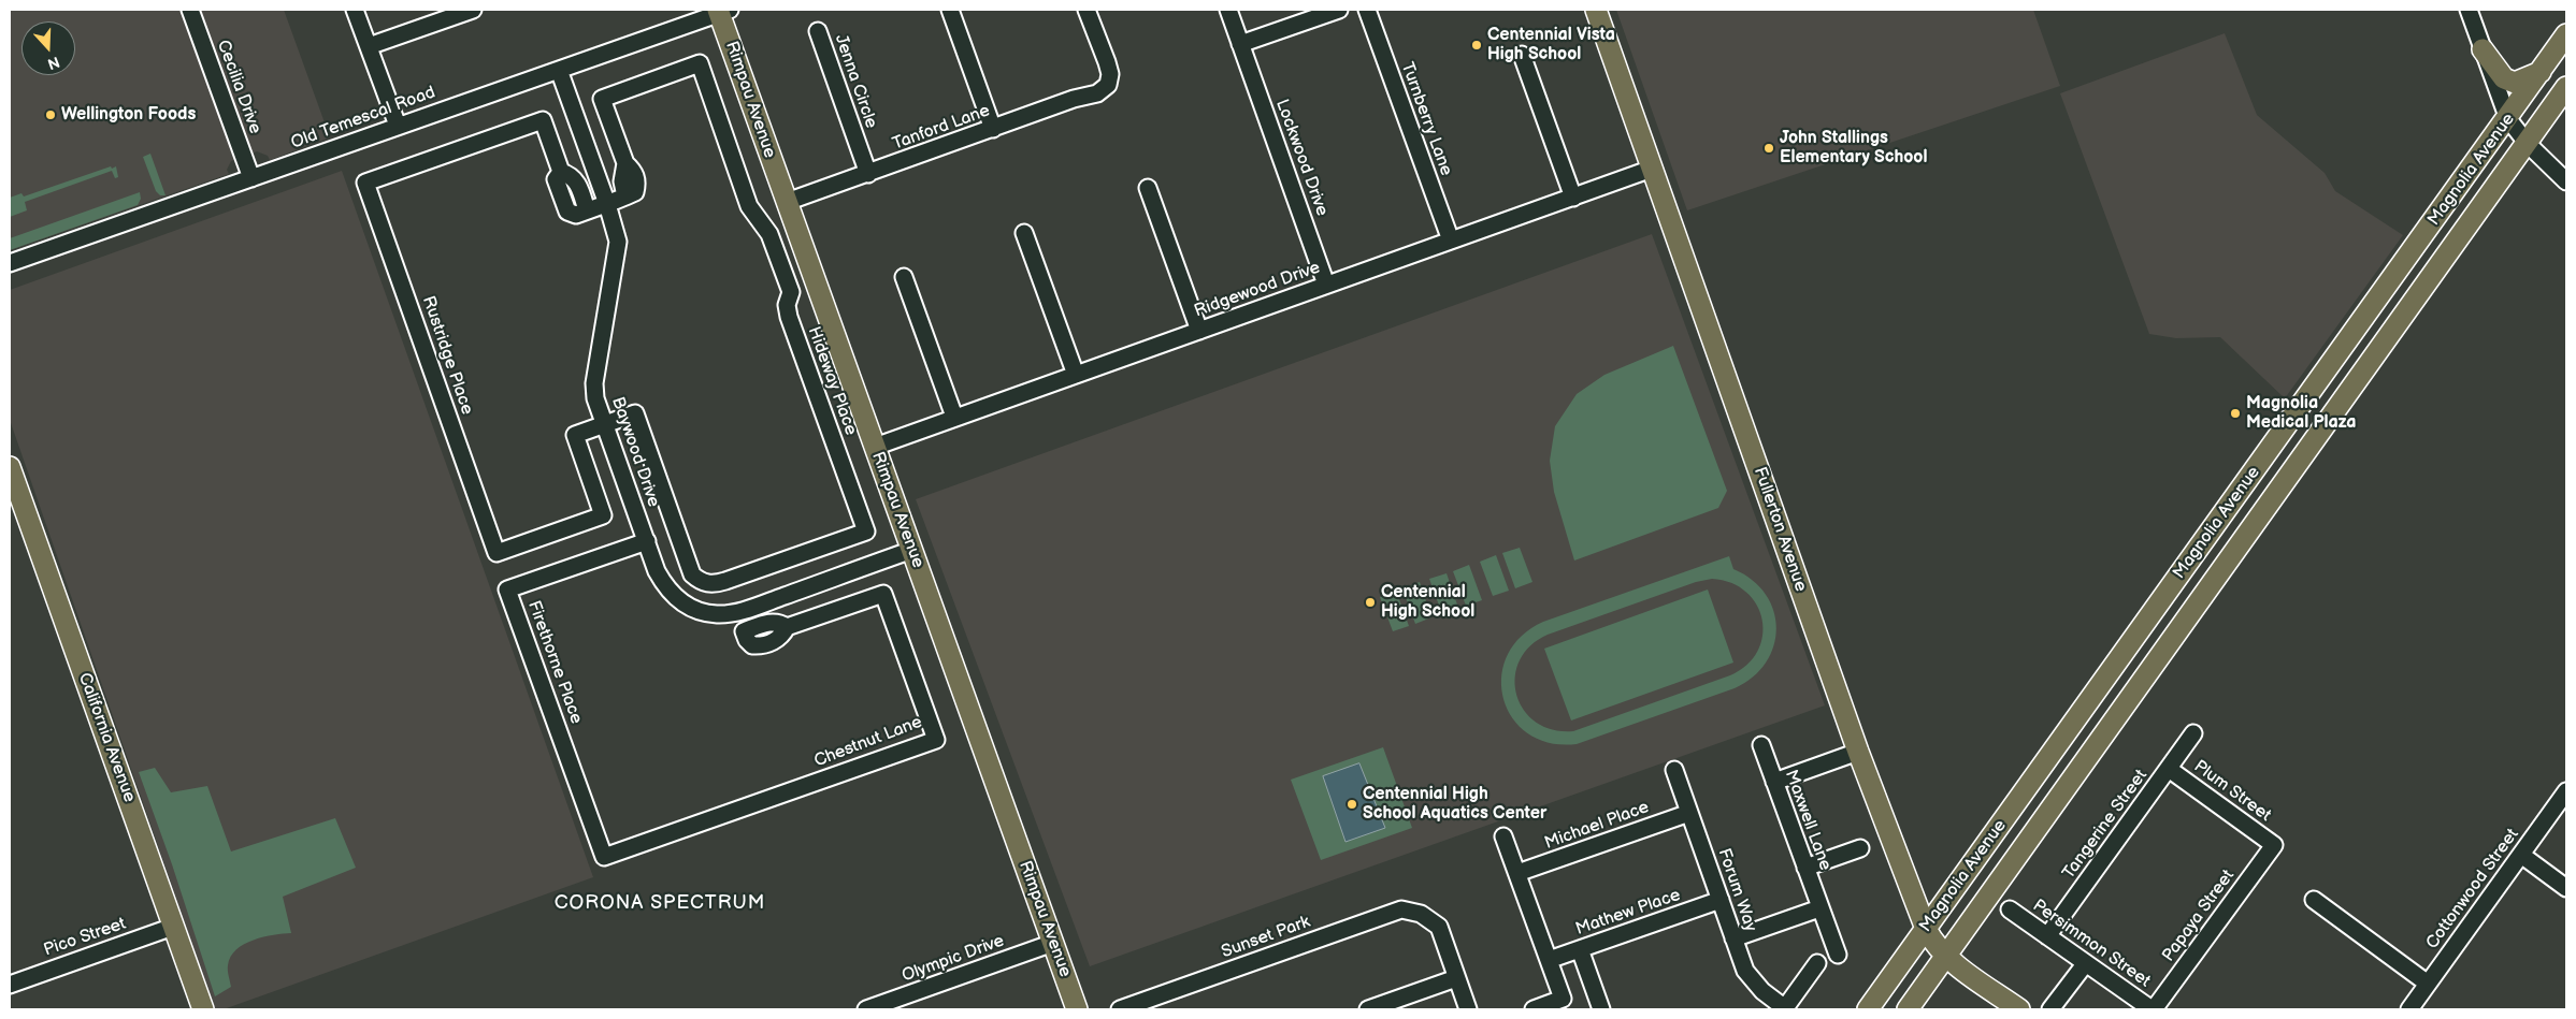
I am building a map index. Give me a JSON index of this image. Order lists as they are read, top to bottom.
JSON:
{
  "streets": {
    "main road": [
      "Rimpau Avenue",
      "Magnolia Avenue",
      "Fullerton Avenue",
      "California Avenue"
    ],
    "street": [
      "Jenna Circle",
      "Cecilia Drive",
      "Old Temescal Road",
      "Turnberry Lane",
      "Tanford Lane",
      "Lockwood Drive",
      "Ridgewood Drive",
      "Rustridge Place",
      "Hideway Place",
      "Baywood Drive",
      "Firethorne Place",
      "Chestnut Lane",
      "Plum Street",
      "Maxwell Lane",
      "Tangerine Street",
      "Michael Place",
      "Cottonwood Street",
      "Forum Way",
      "Mathew Place",
      "Papaya Street",
      "Pico Street",
      "Sunset Park",
      "Persimmon Street",
      "Olympic Drive"
    ]
  },
  "crossings": [
    ["Jenna Circle", "Tanford Lane"],
    ["Cecilia Drive", "Old Temescal Road"],
    ["Rimpau Avenue", "Old Temescal Road"],
    ["Rimpau Avenue", "Tanford Lane"],
    ["Rimpau Avenue", "Ridgewood Drive"],
    ["Rimpau Avenue", "Baywood Drive"],
    ["Rimpau Avenue", "Olympic Drive"],
    ["Old Temescal Road", "Baywood Drive"],
    ["Turnberry Lane", "Ridgewood Drive"],
    ["Lockwood Drive", "Ridgewood Drive"],
    ["Magnolia Avenue", "Fullerton Avenue"],
    ["Ridgewood Drive", "Fullerton Avenue"],
    ["Rustridge Place", "Hideway Place"],
    ["Rustridge Place", "Baywood Drive"],
    ["Hideway Place", "Baywood Drive"],
    ["Baywood Drive", "Firethorne Place"],
    ["Baywood Drive", "Chestnut Lane"],
    ["Firethorne Place", "Chestnut Lane"],
    ["California Avenue", "Pico Street"],
    ["Plum Street", "Tangerine Street"],
    ["Plum Street", "Papaya Street"],
    ["Tangerine Street", "Persimmon Street"],
    ["Michael Place", "Forum Way"],
    ["Forum Way", "Mathew Place"],
    ["Papaya Street", "Persimmon Street"]
  ],
  "districts": ["CORONA SPECTRUM"],
  "places": [
    "Centennial Vista High School",
    "Wellington Foods",
    "John Stallings Elementary School",
    "Magnolia Medical Plaza",
    "Centennial High School",
    "Centennial High School Aquatics Center"
  ],
  "north": "bottom"
}
